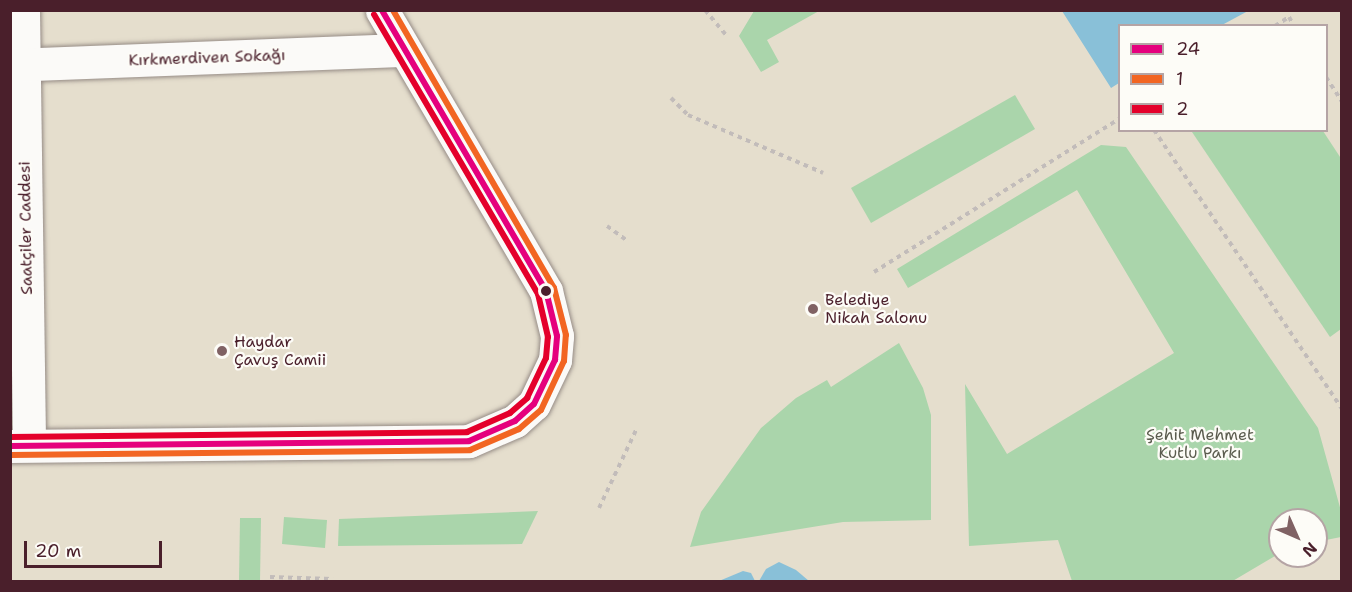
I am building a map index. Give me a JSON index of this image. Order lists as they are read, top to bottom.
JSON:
{
  "streets": {
    "main road": ["Kırkmerdiven Sokağı", "Saatçiler Caddesi"]
  },
  "crossings": [
    ["Kırkmerdiven Sokağı", "Saatçiler Caddesi"]
  ],
  "parks": ["Şehit Mehmet Kutlu Parkı"],
  "places": ["Belediye Nikah Salonu", "Haydar Çavuş Camii"],
  "lines": ["transit line 24", "transit line 1", "transit line 2"],
  "legend": ["24", "1", "2"],
  "scale_bar": "20 m",
  "north": "bottom right"
}
